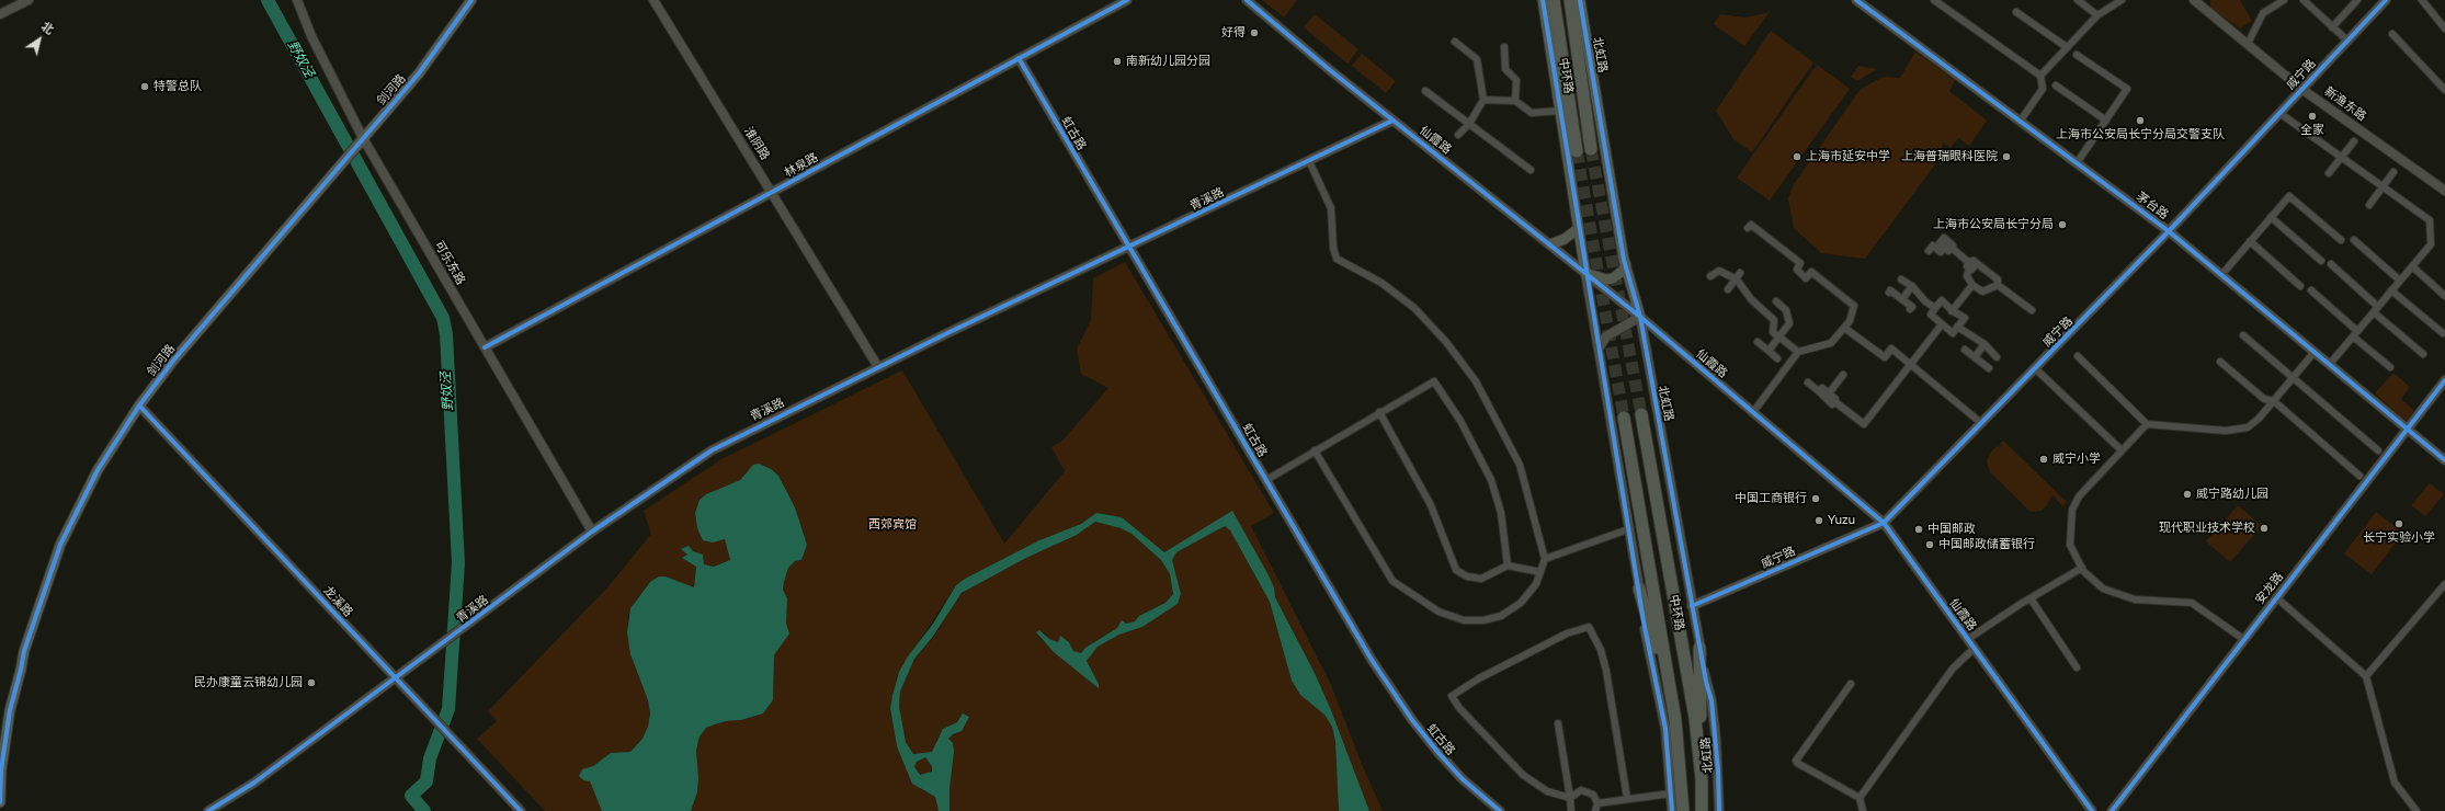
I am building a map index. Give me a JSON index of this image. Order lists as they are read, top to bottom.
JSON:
{
  "streets": {
    "highway": ["中环路"],
    "main road": ["北虹路", "剑河路"],
    "street": [
      "威宁路",
      "新渔东路",
      "虹古路",
      "仙霞路",
      "淮阴路",
      "林泉路",
      "青溪路",
      "茅台路",
      "可乐东路",
      "安龙路",
      "龙溪路"
    ]
  },
  "crossings": [
    ["北虹路", "威宁路"],
    ["北虹路", "仙霞路"],
    ["威宁路", "新渔东路"],
    ["威宁路", "仙霞路"],
    ["威宁路", "茅台路"],
    ["剑河路", "可乐东路"],
    ["剑河路", "龙溪路"],
    ["虹古路", "林泉路"],
    ["虹古路", "青溪路"],
    ["仙霞路", "青溪路"],
    ["淮阴路", "林泉路"],
    ["淮阴路", "青溪路"],
    ["林泉路", "可乐东路"],
    ["青溪路", "可乐东路"],
    ["青溪路", "龙溪路"],
    ["茅台路", "安龙路"]
  ],
  "water": ["野奴泾"],
  "parks": ["西郊宾馆"],
  "places": [
    "好得",
    "南新幼儿园分园",
    "特警总队",
    "全家",
    "上海市公安局长宁分局交警支队",
    "上海市延安中学",
    "上海普瑞眼科医院",
    "上海市公安局长宁分局",
    "威宁小学",
    "威宁路幼儿园",
    "中国工商银行",
    "Yuzu",
    "长宁实验小学",
    "现代职业技术学校",
    "中国邮政",
    "中国邮政储蓄银行",
    "民办康童云锦幼儿园"
  ],
  "north": "top right"
}
